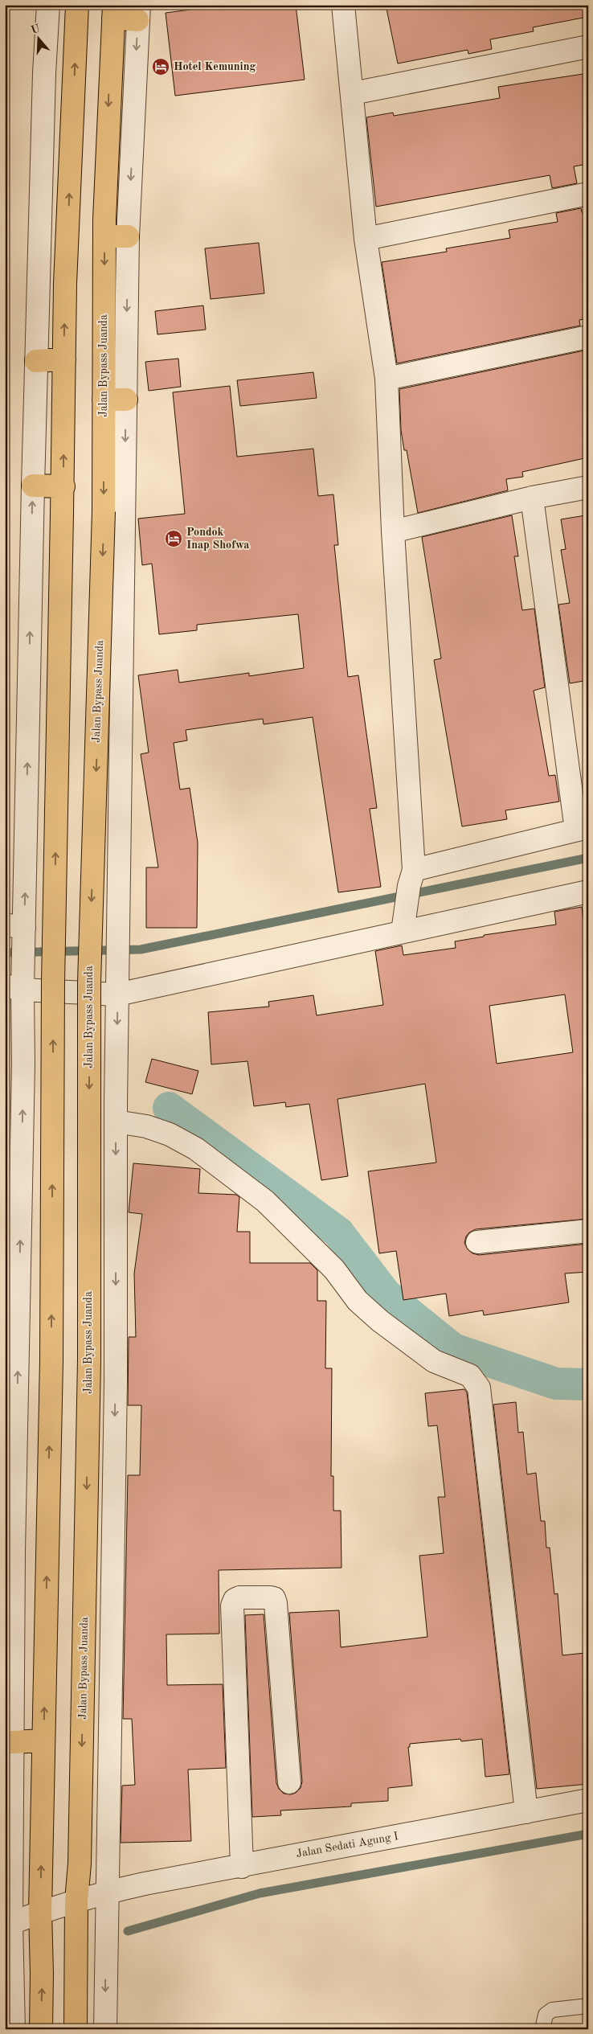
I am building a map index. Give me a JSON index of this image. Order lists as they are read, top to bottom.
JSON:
{
  "streets": {
    "highway": ["Jalan Bypass Juanda"],
    "street": ["Jalan Sedati Agung I"]
  },
  "crossings": [
    ["Jalan Bypass Juanda", "Jalan Sedati Agung I"]
  ],
  "places": {
    "hotel": ["Hotel Kemuning", "Pondok Inap Shofwa"]
  },
  "north": "top"
}
